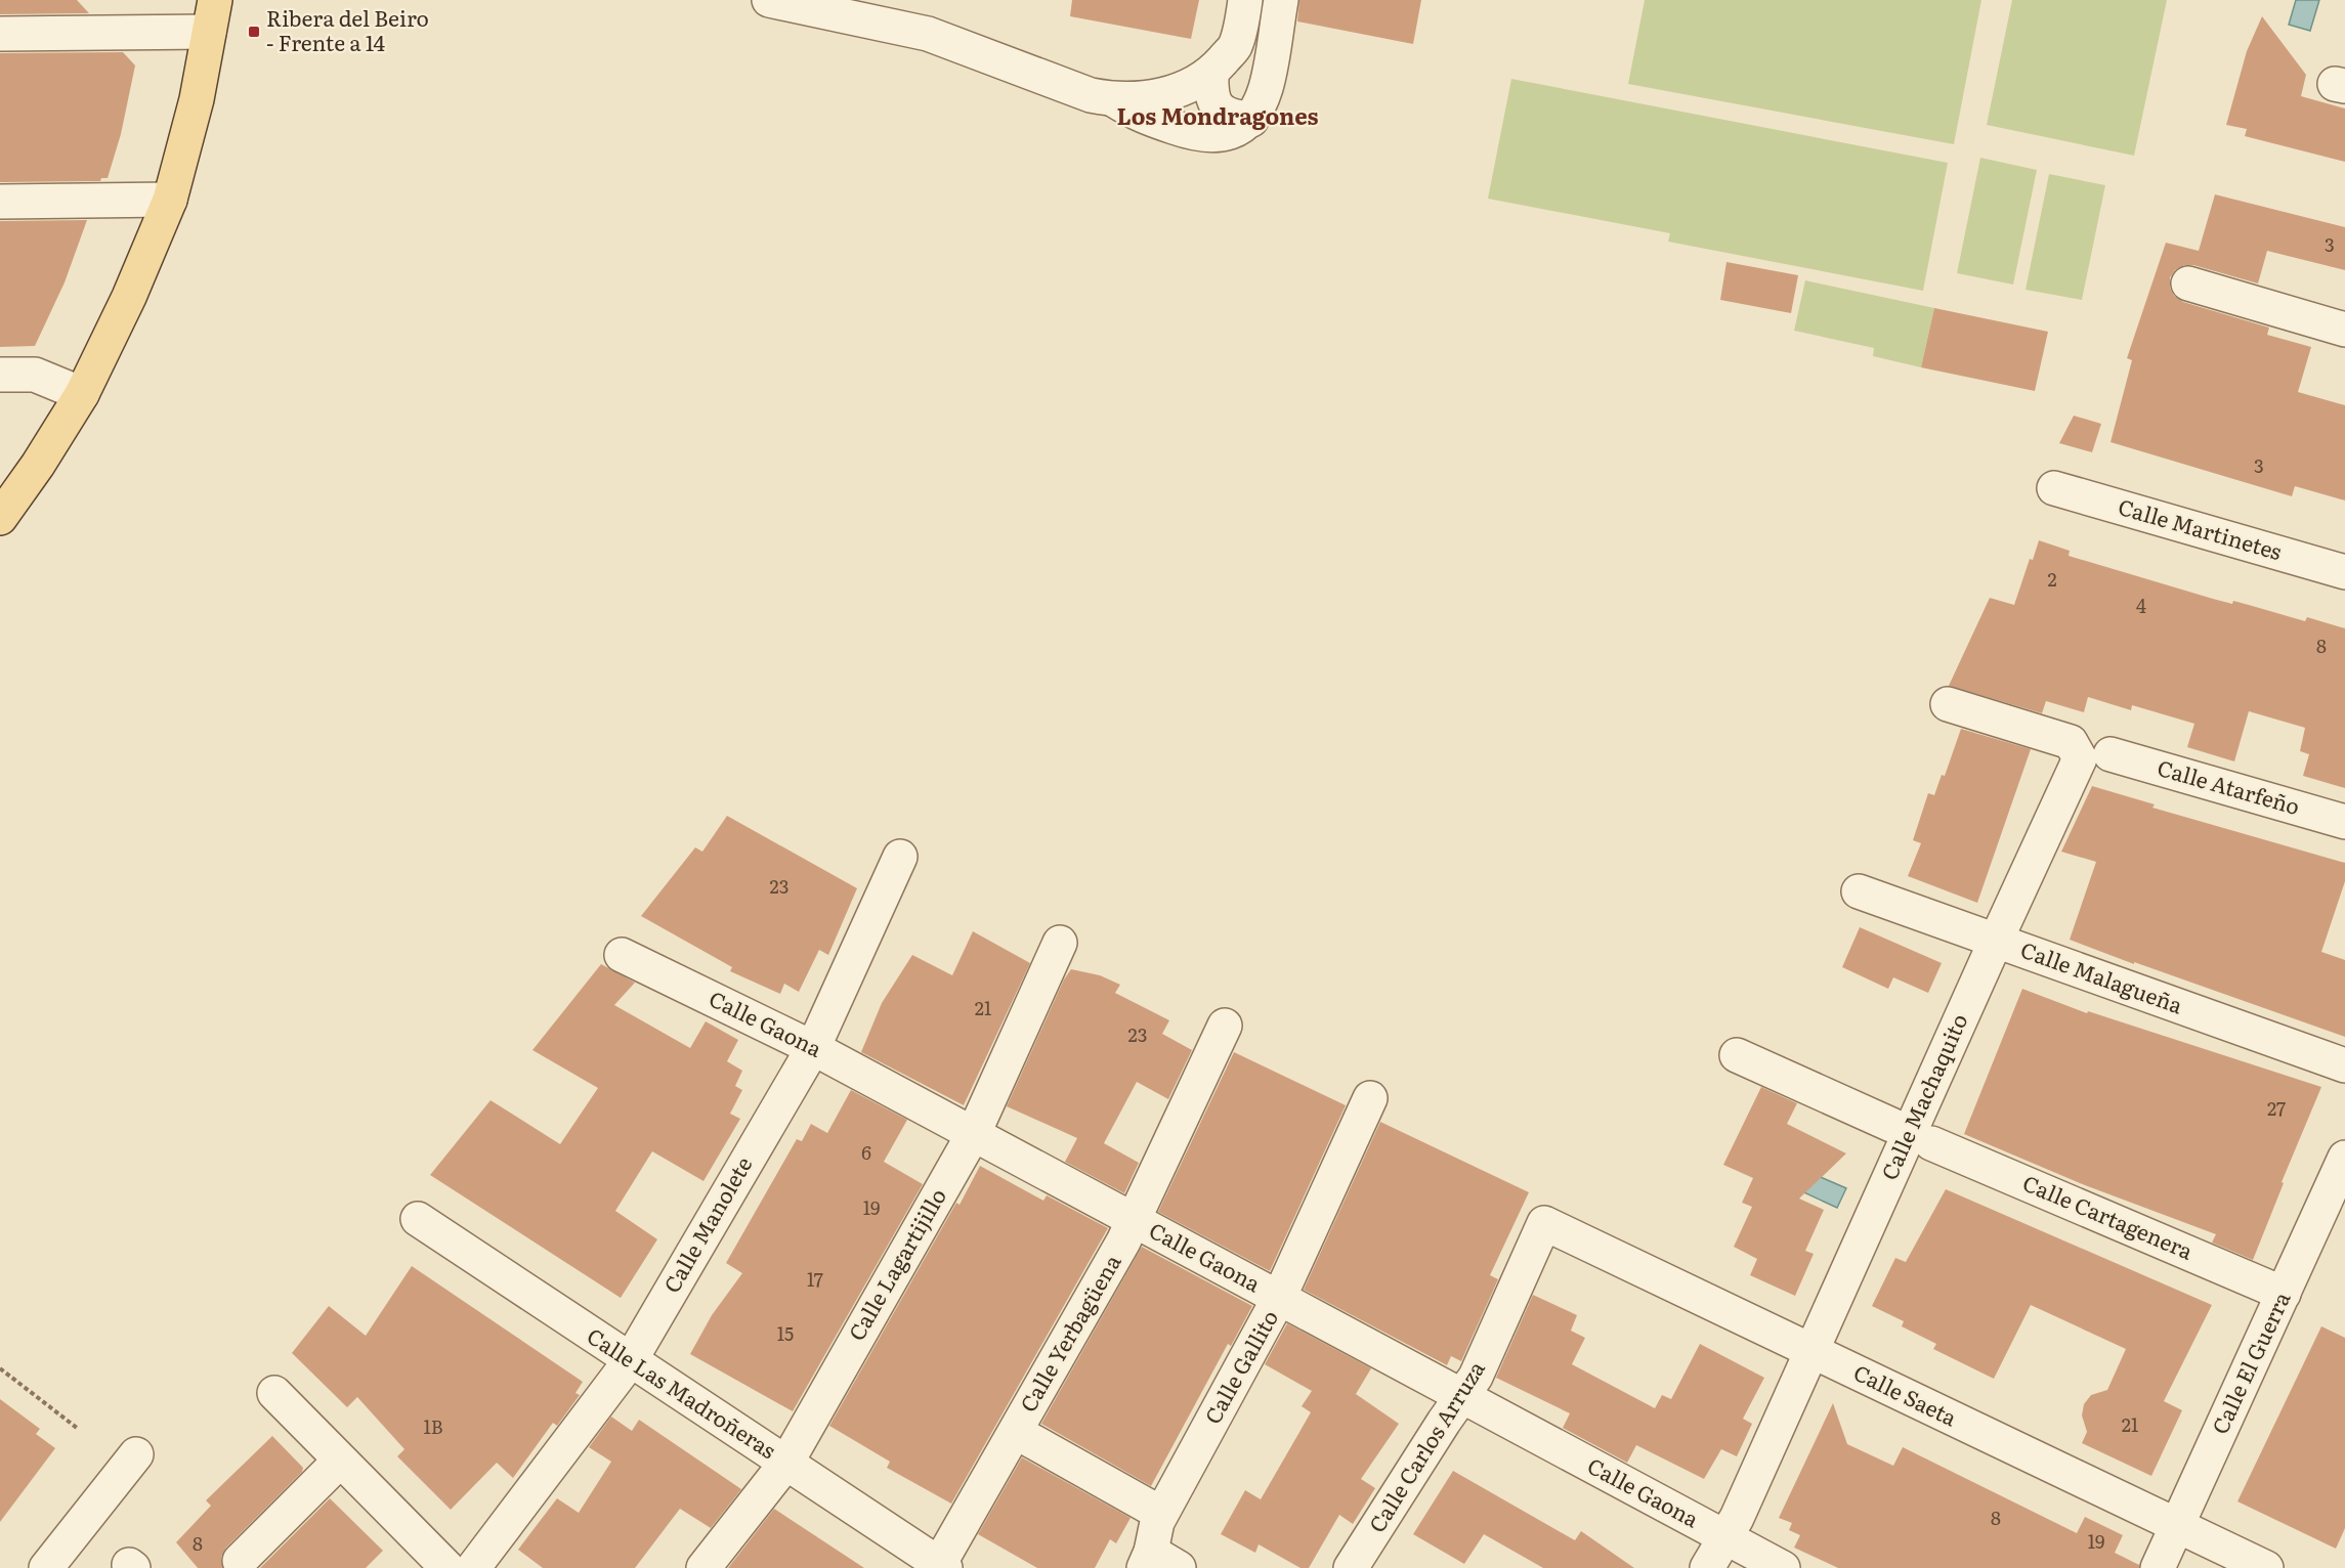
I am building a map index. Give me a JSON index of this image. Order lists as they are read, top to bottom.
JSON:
{
  "streets": {
    "street": [
      "Calle Martinetes",
      "Calle Atarfeño",
      "Calle Malagueña",
      "Calle Gaona",
      "Calle Machaquito",
      "Calle Cartagenera",
      "Calle Manolete",
      "Calle Lagartijillo",
      "Calle Yerbagüena",
      "Calle El Guerra",
      "Calle Gallito",
      "Calle Las Madroñeras",
      "Calle Saeta",
      "Calle Carlos Arruza"
    ]
  },
  "crossings": [
    ["Calle Malagueña", "Calle Machaquito"],
    ["Calle Gaona", "Calle Machaquito"],
    ["Calle Gaona", "Calle Manolete"],
    ["Calle Gaona", "Calle Lagartijillo"],
    ["Calle Gaona", "Calle Yerbagüena"],
    ["Calle Gaona", "Calle Gallito"],
    ["Calle Gaona", "Calle Carlos Arruza"],
    ["Calle Machaquito", "Calle Saeta"],
    ["Calle Cartagenera", "Calle El Guerra"],
    ["Calle Manolete", "Calle Las Madroñeras"],
    ["Calle Lagartijillo", "Calle Las Madroñeras"],
    ["Calle Yerbagüena", "Calle Las Madroñeras"],
    ["Calle El Guerra", "Calle Saeta"],
    ["Calle Saeta", "Calle Carlos Arruza"]
  ],
  "districts": ["Los Mondragones"],
  "places": {
    "transit": ["Ribera del Beiro - Frente a 14"]
  },
  "house_numbers": [
    "3",
    "3",
    "2",
    "4",
    "8",
    "23",
    "21",
    "23",
    "27",
    "6",
    "19",
    "17",
    "15",
    "21",
    "1B",
    "8",
    "19",
    "8"
  ]
}
